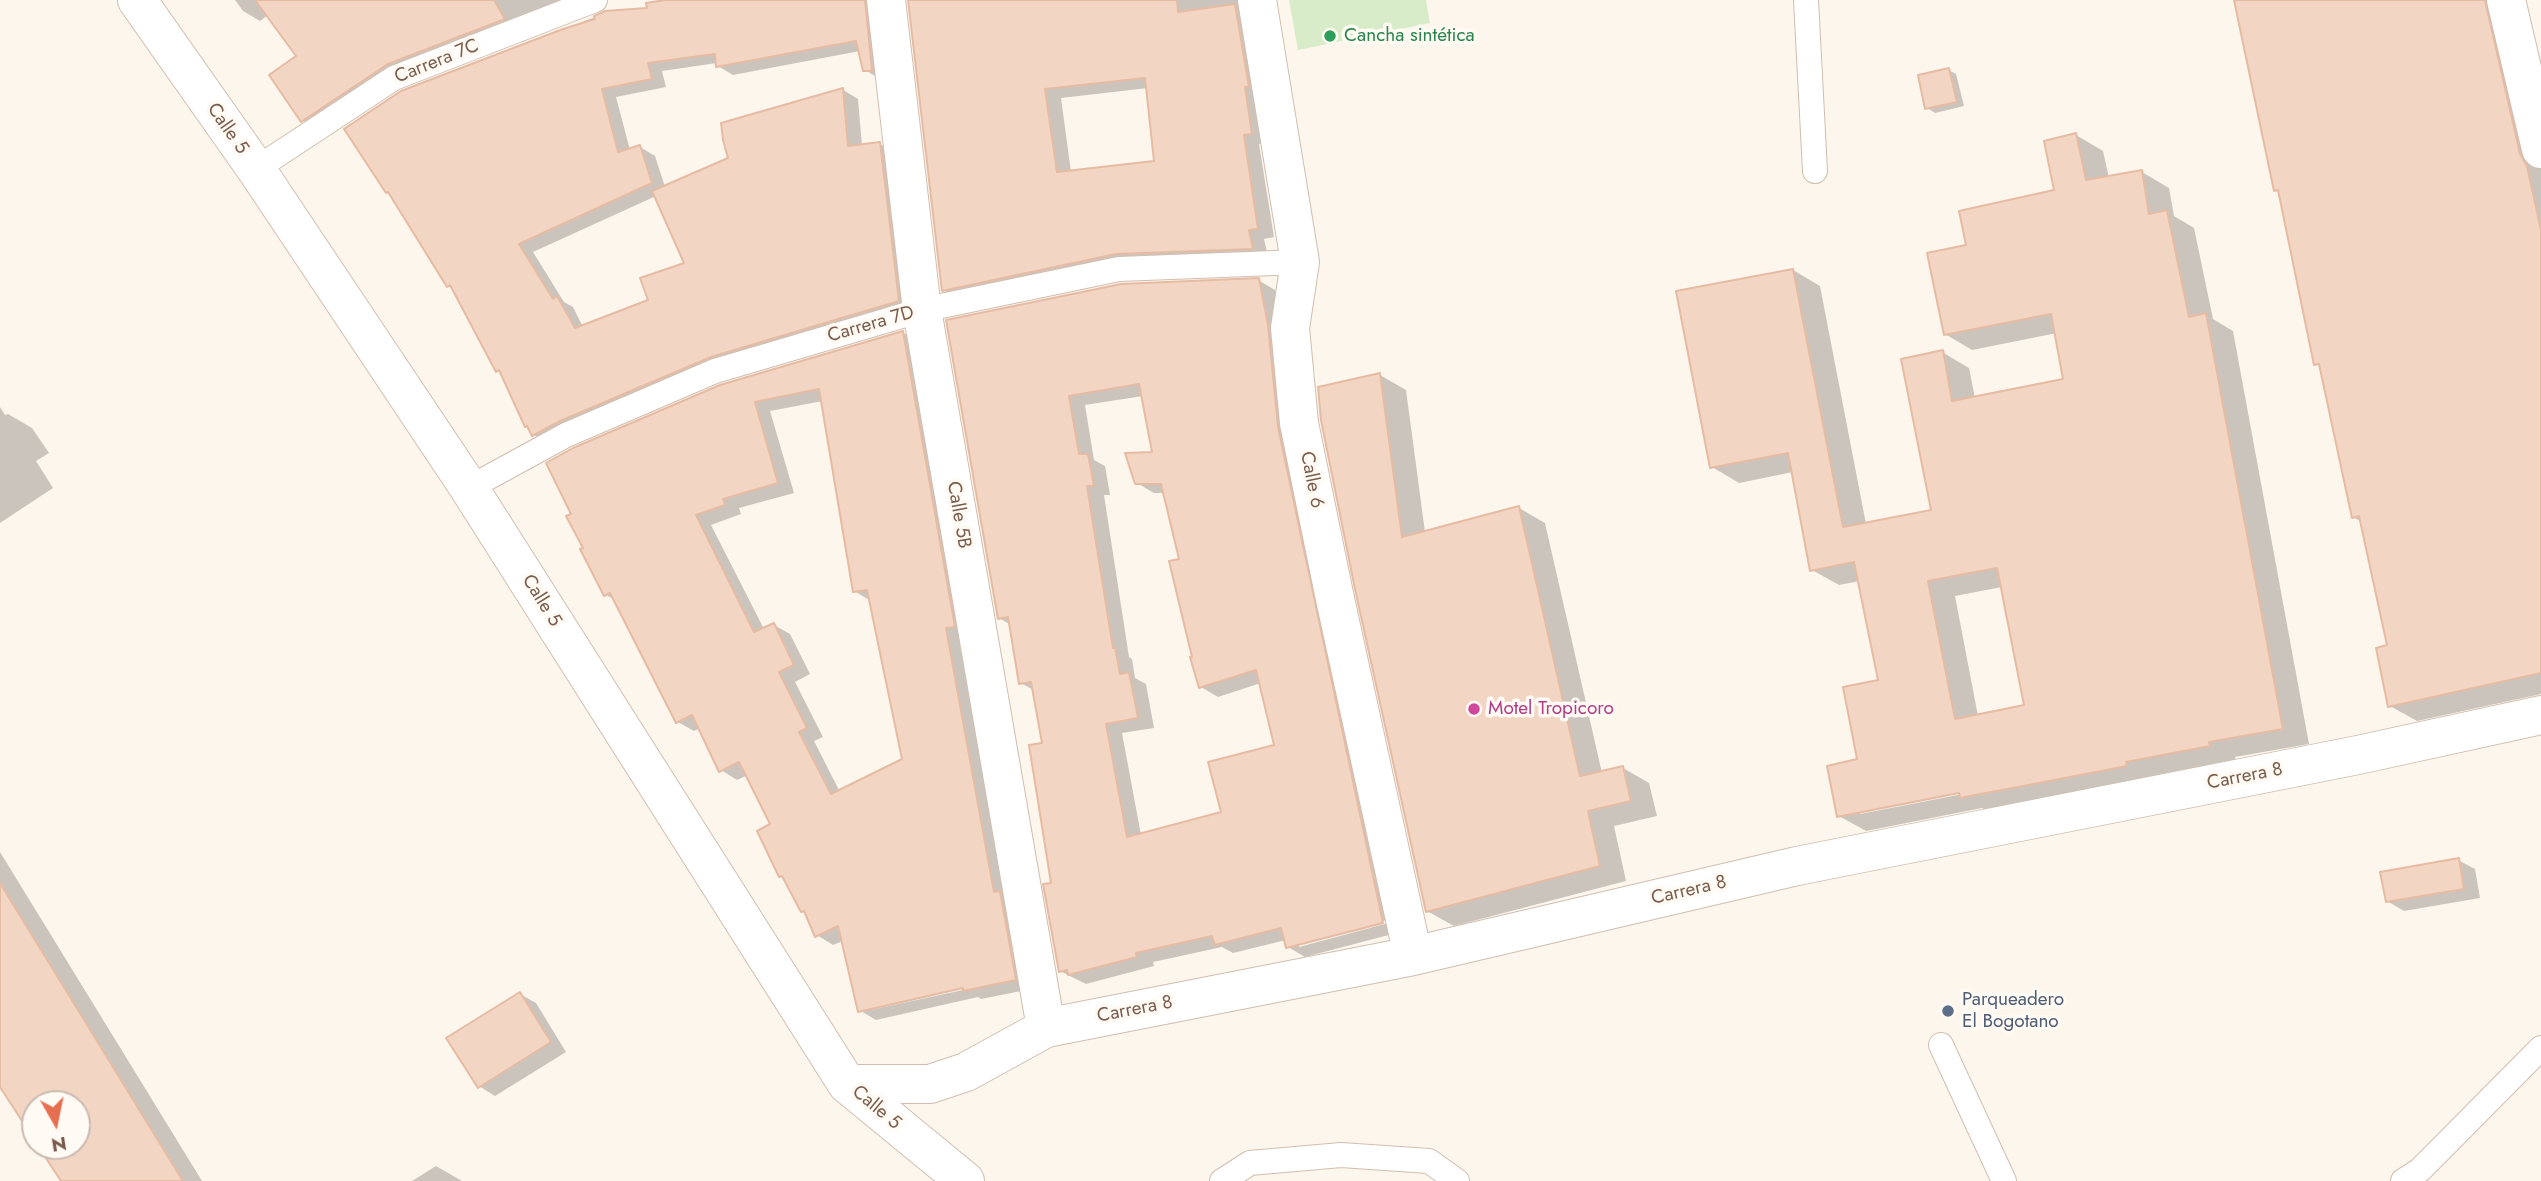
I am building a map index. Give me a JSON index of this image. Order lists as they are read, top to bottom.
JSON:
{
  "streets": {
    "street": [
      "Calle 5",
      "Calle 6",
      "Calle 5B",
      "Carrera 8"
    ],
    "lane": ["Carrera 7C", "Carrera 7D"]
  },
  "crossings": [
    ["Carrera 7C", "Calle 5"],
    ["Calle 5", "Carrera 7D"],
    ["Calle 5", "Carrera 8"],
    ["Carrera 7D", "Calle 6"],
    ["Carrera 7D", "Calle 5B"],
    ["Calle 6", "Carrera 8"],
    ["Calle 5B", "Carrera 8"]
  ],
  "places": ["Cancha sintética", "Motel Tropicoro", "Parqueadero El Bogotano"],
  "north": "bottom"
}
